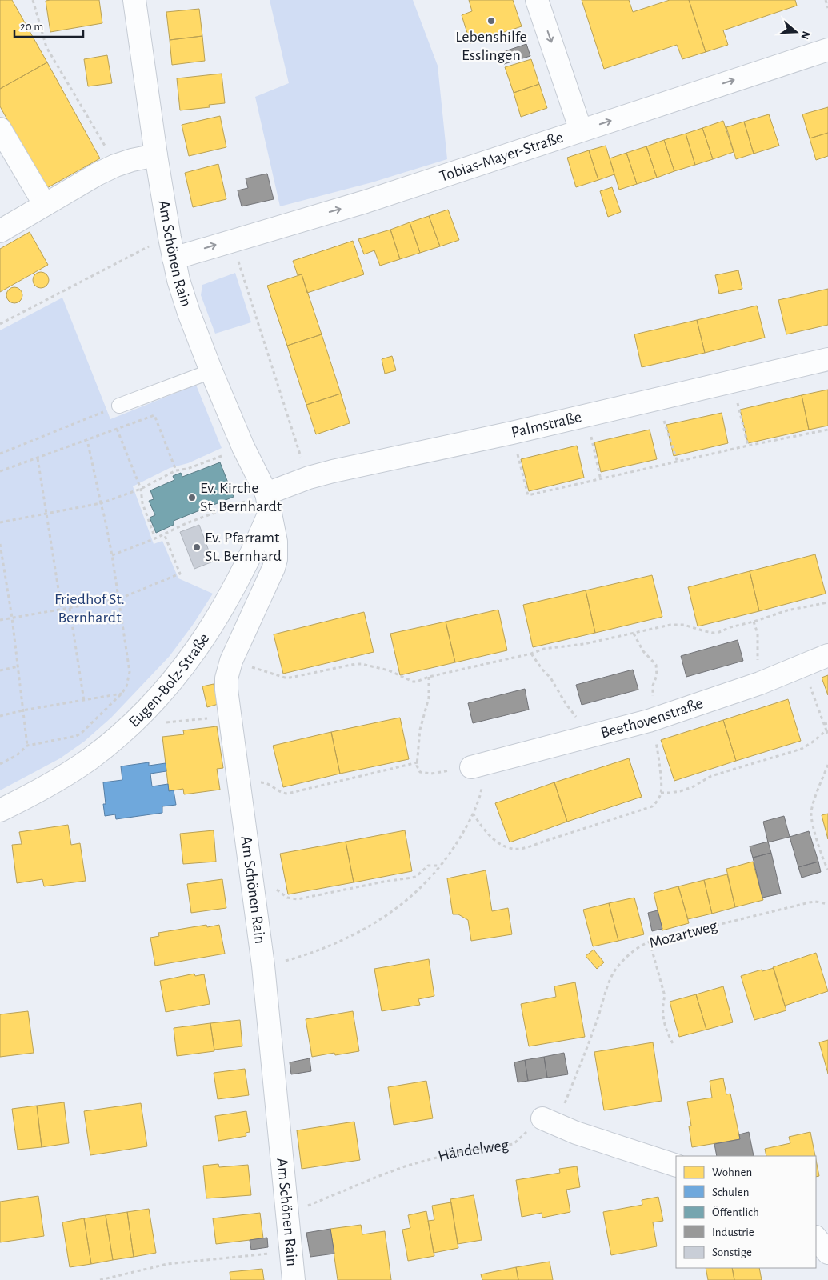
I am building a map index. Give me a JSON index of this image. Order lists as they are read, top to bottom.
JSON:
{
  "streets": {
    "street": [
      "Tobias-Mayer-Straße",
      "Am Schönen Rain",
      "Palmstraße",
      "Eugen-Bolz-Straße",
      "Beethovenstraße"
    ],
    "path": ["Mozartweg", "Händelweg"]
  },
  "crossings": [
    ["Tobias-Mayer-Straße", "Am Schönen Rain"],
    ["Am Schönen Rain", "Palmstraße"],
    ["Am Schönen Rain", "Eugen-Bolz-Straße"],
    ["Am Schönen Rain", "Händelweg"],
    ["Palmstraße", "Eugen-Bolz-Straße"],
    ["Mozartweg", "Händelweg"]
  ],
  "one_way": ["Tobias-Mayer-Straße"],
  "parks": ["Friedhof St. Bernhardt"],
  "places": ["Lebenshilfe Esslingen", "Ev. Kirche St. Bernhardt", "Ev. Pfarramt St. Bernhard"],
  "legend": [
    "Wohnen",
    "Schulen",
    "Öffentlich",
    "Industrie",
    "Sonstige"
  ],
  "scale_bar": "20 m",
  "north": "right"
}
